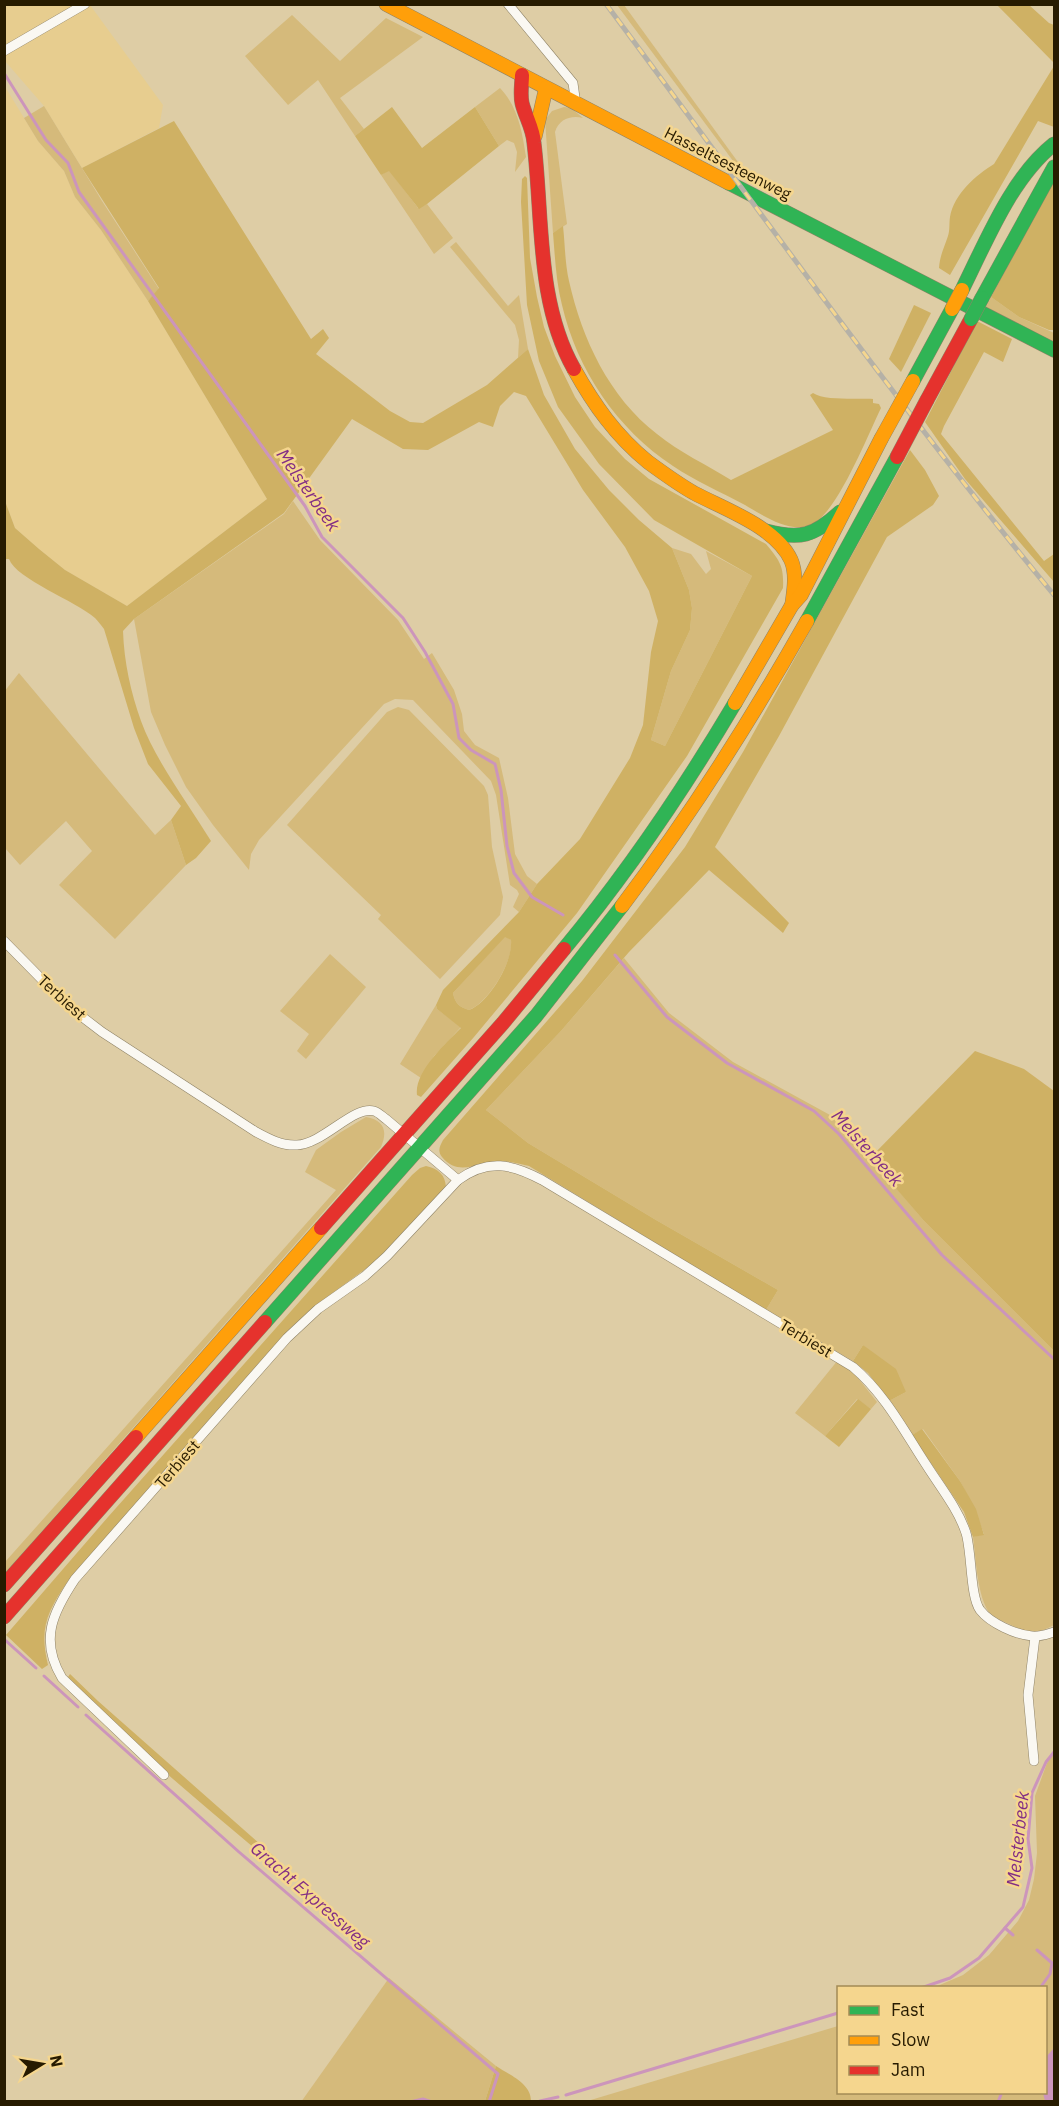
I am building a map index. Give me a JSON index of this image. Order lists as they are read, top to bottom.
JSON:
{
  "streets": {
    "main road": ["Hasseltsesteenweg"],
    "street": ["Terbiest"]
  },
  "water": ["Melsterbeek", "Gracht Expressweg"],
  "legend": ["Fast", "Slow", "Jam"],
  "north": "right"
}
